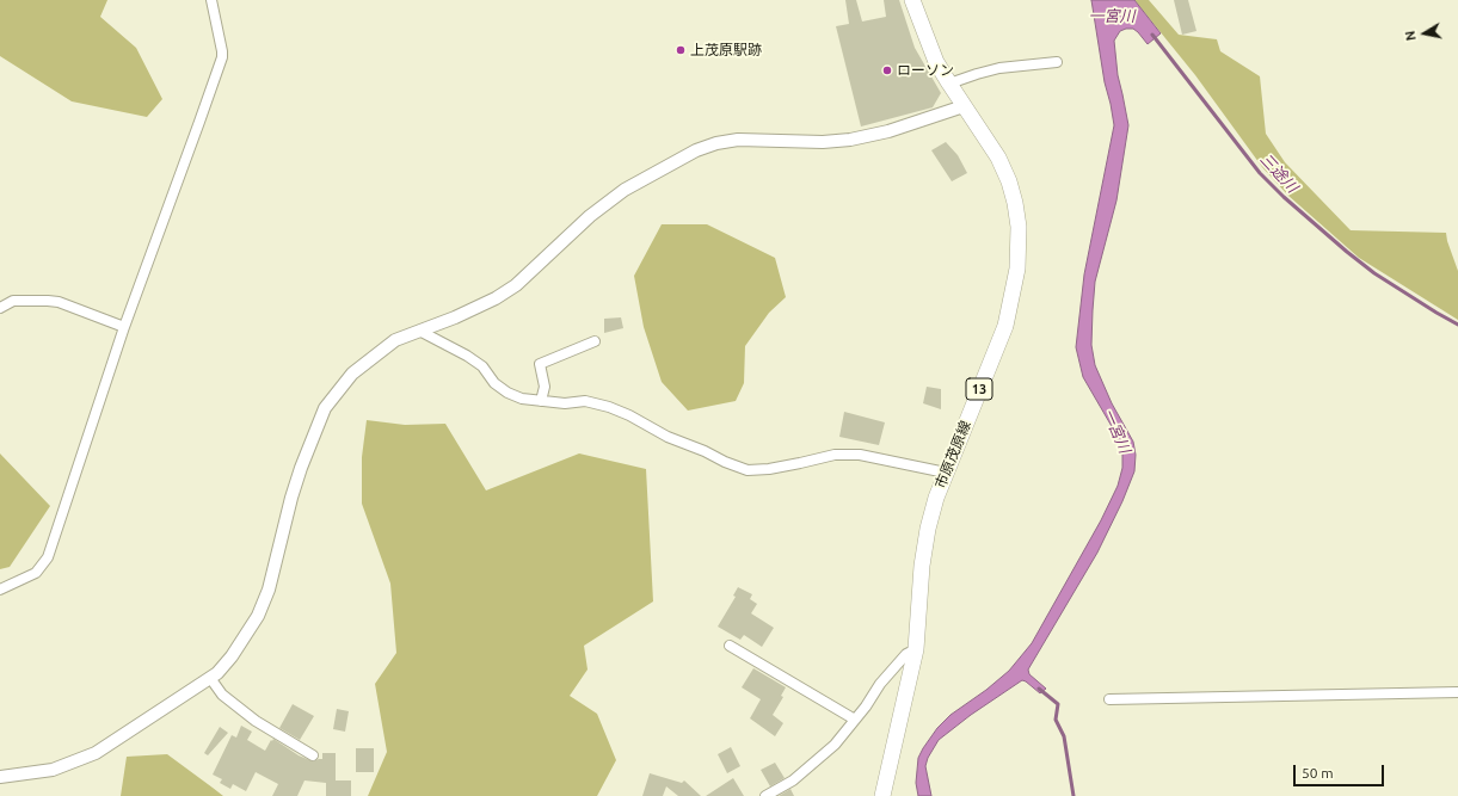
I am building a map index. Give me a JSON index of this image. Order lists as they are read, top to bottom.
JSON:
{
  "streets": {
    "main road": ["13", "市原茂原線"]
  },
  "water": ["一宮川", "三途川"],
  "places": ["上茂原駅跡", "ローソン"],
  "scale_bar": "50 m",
  "north": "left"
}
